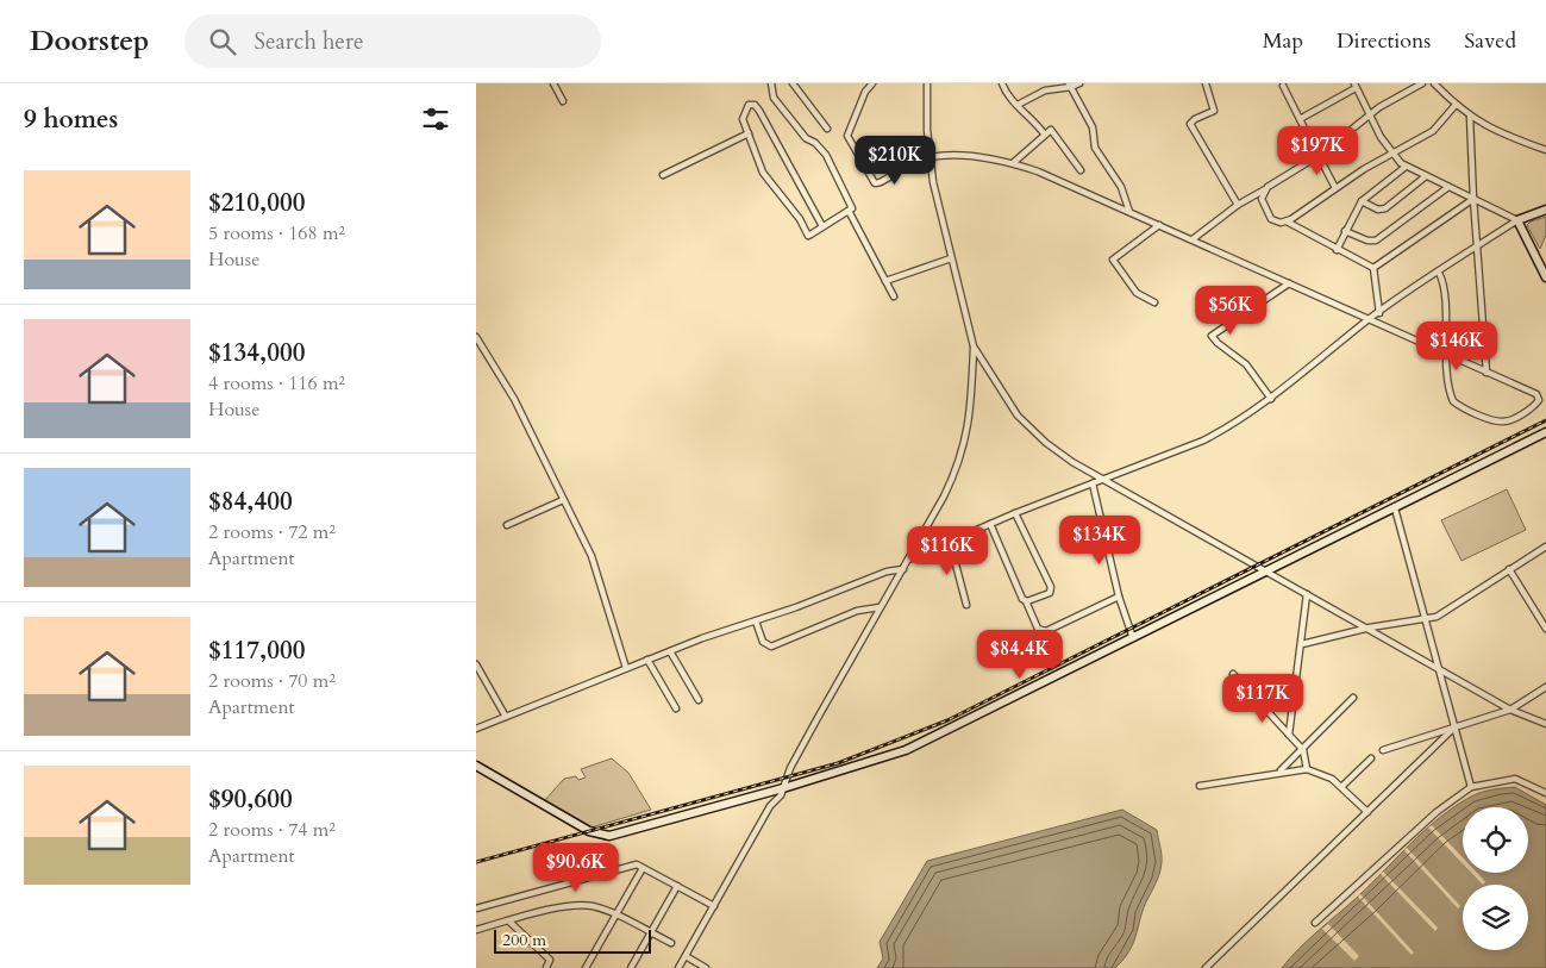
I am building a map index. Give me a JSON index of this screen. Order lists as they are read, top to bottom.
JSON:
{
  "scale_bar": "200 m",
  "page": {
    "header": "Doorstep",
    "search": "Search here",
    "nav": ["Map", "Directions", "Saved"],
    "heading": "9 homes",
    "price": [
      "$197K",
      "$210K",
      "$56K",
      "$146K",
      "$134K",
      "$116K",
      "$84.4K",
      "$117K",
      "$90.6K"
    ],
    "list": [
      {
        "name": "$210,000",
        "note": "5 rooms · 168 m² · House"
      },
      {
        "name": "$134,000",
        "note": "4 rooms · 116 m² · House"
      },
      {
        "name": "$84,400",
        "note": "2 rooms · 72 m² · Apartment"
      },
      {
        "name": "$117,000",
        "note": "2 rooms · 70 m² · Apartment"
      },
      {
        "name": "$90,600",
        "note": "2 rooms · 74 m² · Apartment"
      }
    ],
    "scale": "200 m"
  }
}
